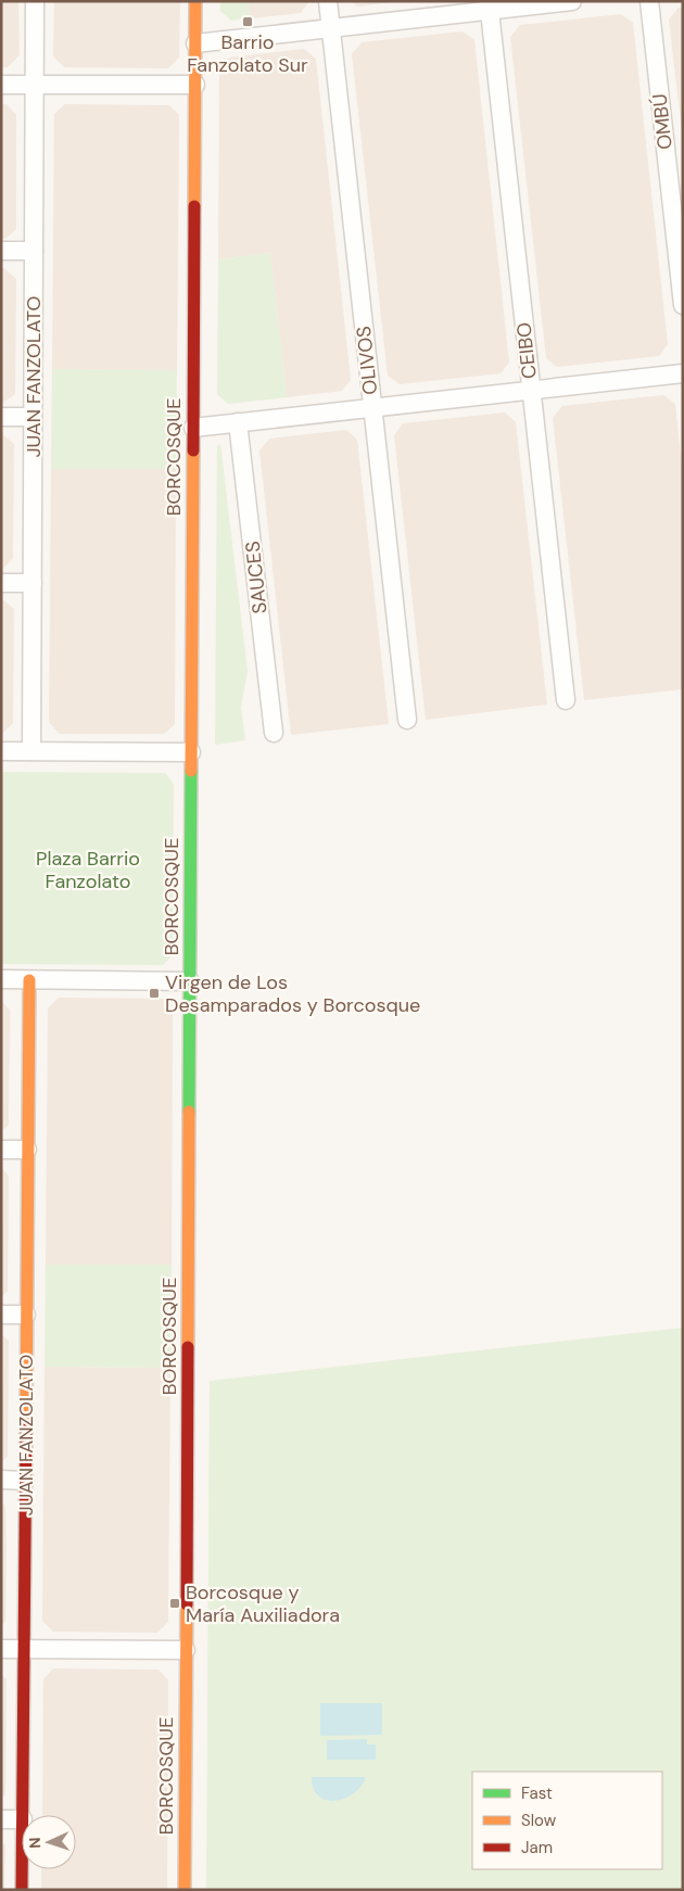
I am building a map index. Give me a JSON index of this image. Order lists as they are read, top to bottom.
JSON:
{
  "streets": {
    "street": [
      "OMBÚ",
      "CEIBO",
      "OLIVOS",
      "JUAN FANZOLATO",
      "BORCOSQUE",
      "SAUCES"
    ]
  },
  "parks": ["Plaza Barrio Fanzolato"],
  "places": {
    "transit": ["Barrio Fanzolato Sur", "Virgen de Los Desamparados y Borcosque", "Borcosque y María Auxiliadora"]
  },
  "legend": ["Fast", "Slow", "Jam"],
  "north": "left"
}
